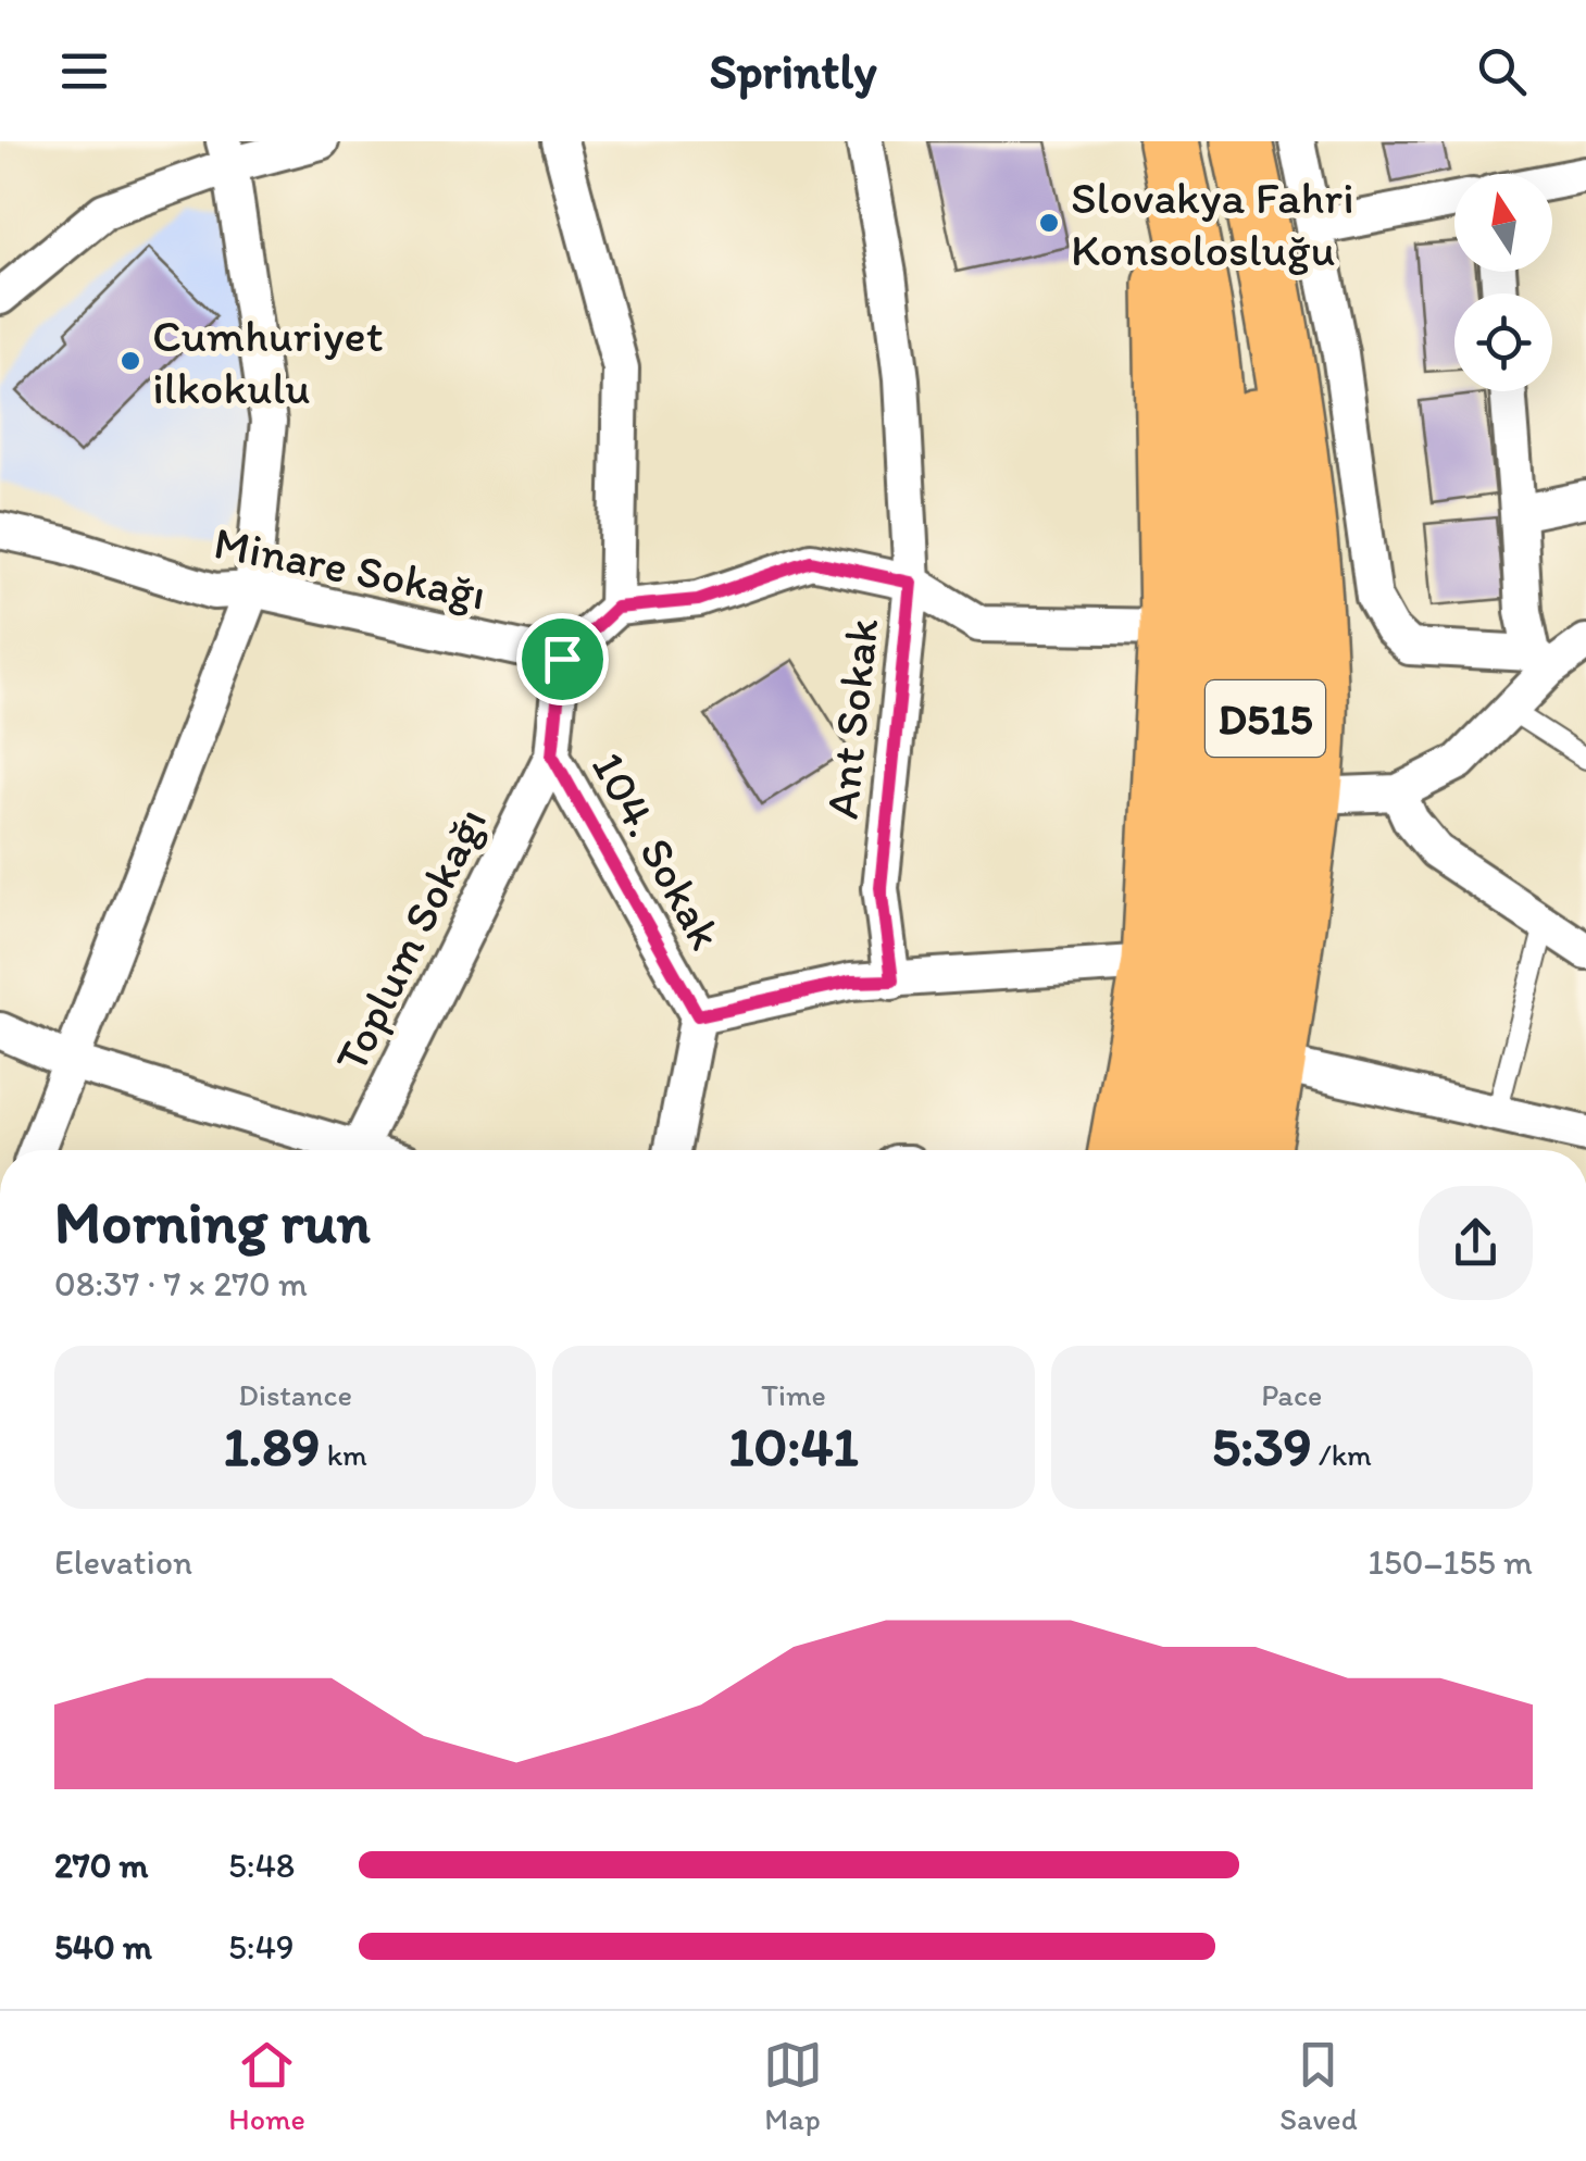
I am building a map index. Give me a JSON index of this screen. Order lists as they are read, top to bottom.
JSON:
{
  "streets": {
    "highway": ["D515"],
    "street": [
      "Minare Sokağı",
      "Ant Sokak",
      "104. Sokak",
      "Toplum Sokağı"
    ]
  },
  "crossings": [
    ["Minare Sokağı", "104. Sokak"],
    ["Ant Sokak", "104. Sokak"],
    ["104. Sokak", "Toplum Sokağı"]
  ],
  "places": ["Slovakya Fahri Konsolosluğu", "Cumhuriyet ilkokulu"],
  "north": "top",
  "page": {
    "header": "Sprintly",
    "heading": ["Morning run", "08:37 · 7 × 270 m"],
    "stats": [
      ["Distance", "1.89 km"],
      ["Time", "10:41"],
      ["Pace", "5:39 /km"]
    ],
    "chart": ["Elevation", "150–155 m"],
    "list": [
      {
        "name": "270 m",
        "note": "5:48"
      },
      {
        "name": "540 m",
        "note": "5:49"
      }
    ],
    "tabs": ["Home", "Map", "Saved"]
  }
}
